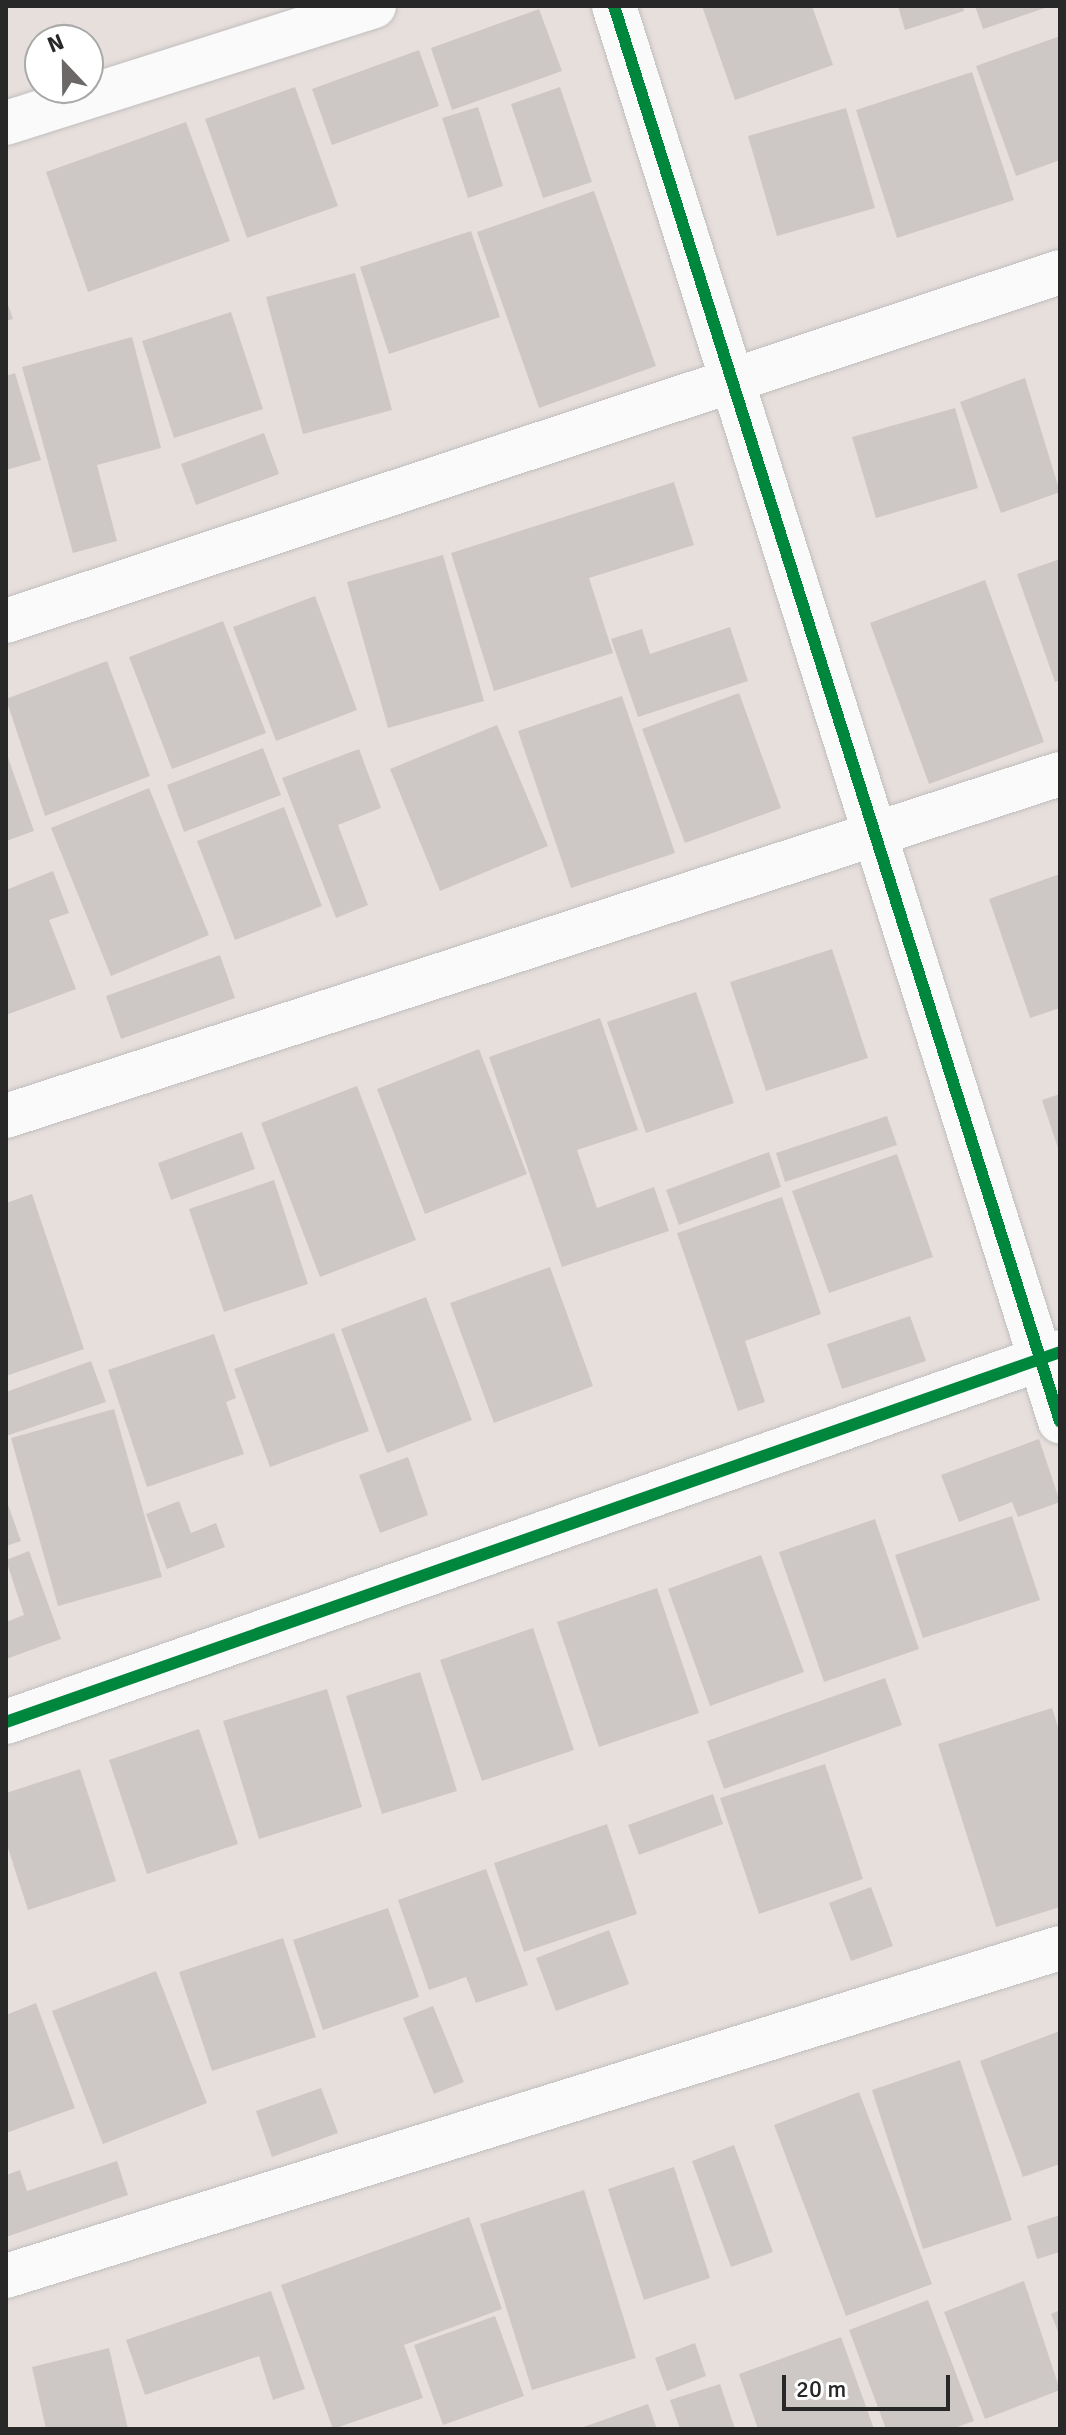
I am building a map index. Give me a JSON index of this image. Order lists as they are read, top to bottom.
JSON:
{
  "scale_bar": "20 m",
  "north": "top"
}
